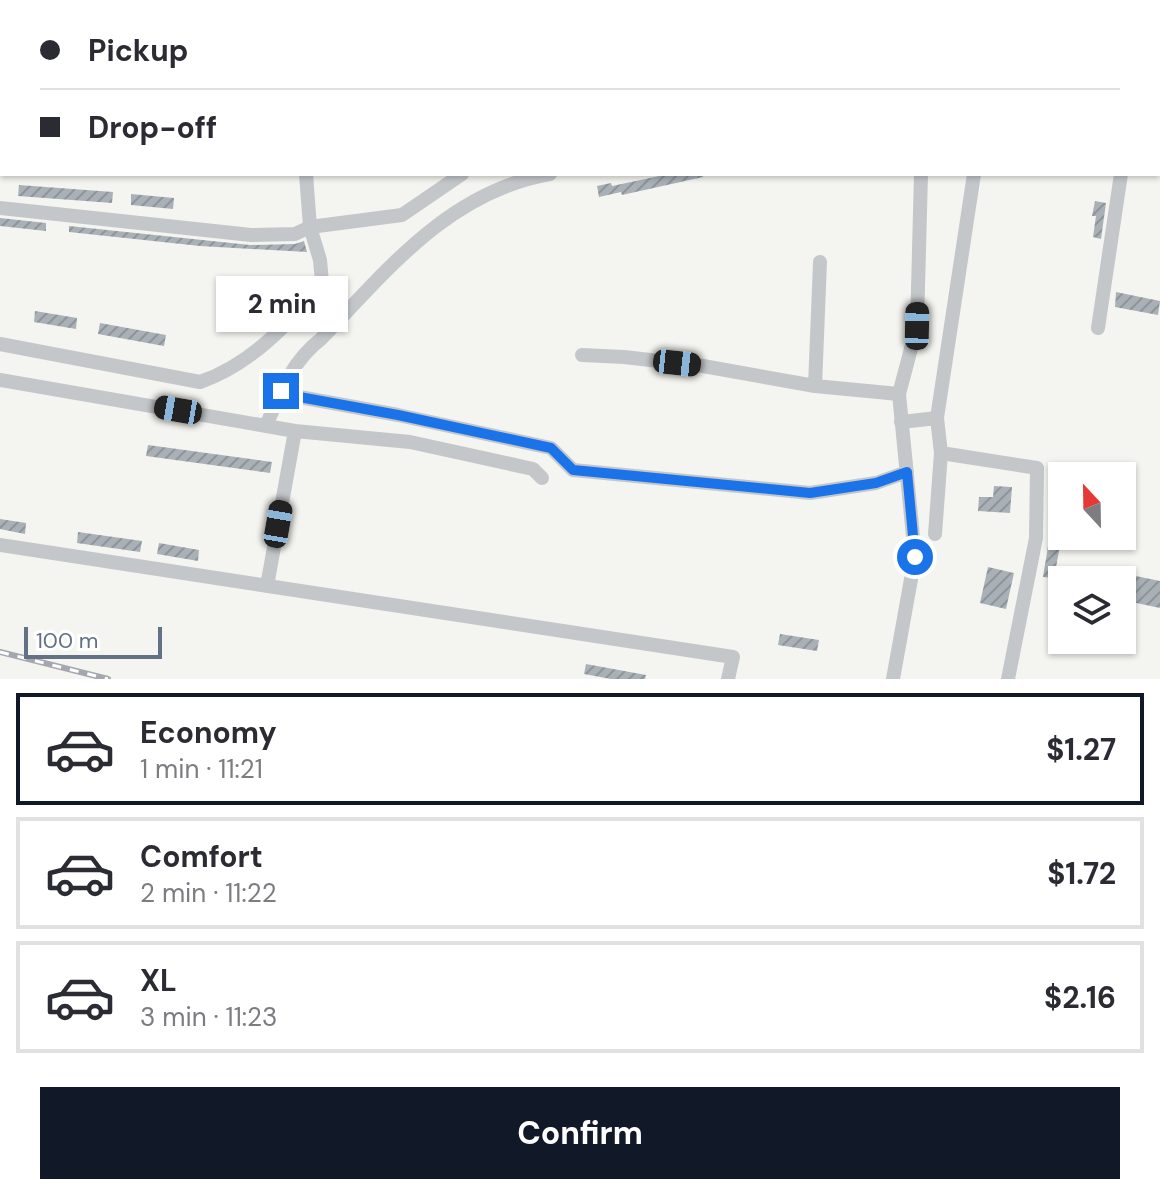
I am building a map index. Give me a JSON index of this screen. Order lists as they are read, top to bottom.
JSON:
{
  "scale_bar": "100 m",
  "north": "top",
  "page": {
    "banner": ["Pickup", "Drop-off"],
    "bubble": "2 min",
    "scale": "100 m",
    "list": [
      {
        "name": "Economy",
        "note": "1 min · 11:21",
        "value": "$1.27"
      },
      {
        "name": "Comfort",
        "note": "2 min · 11:22",
        "value": "$1.72"
      },
      {
        "name": "XL",
        "note": "3 min · 11:23",
        "value": "$2.16"
      }
    ],
    "buttons": "Confirm"
  }
}
